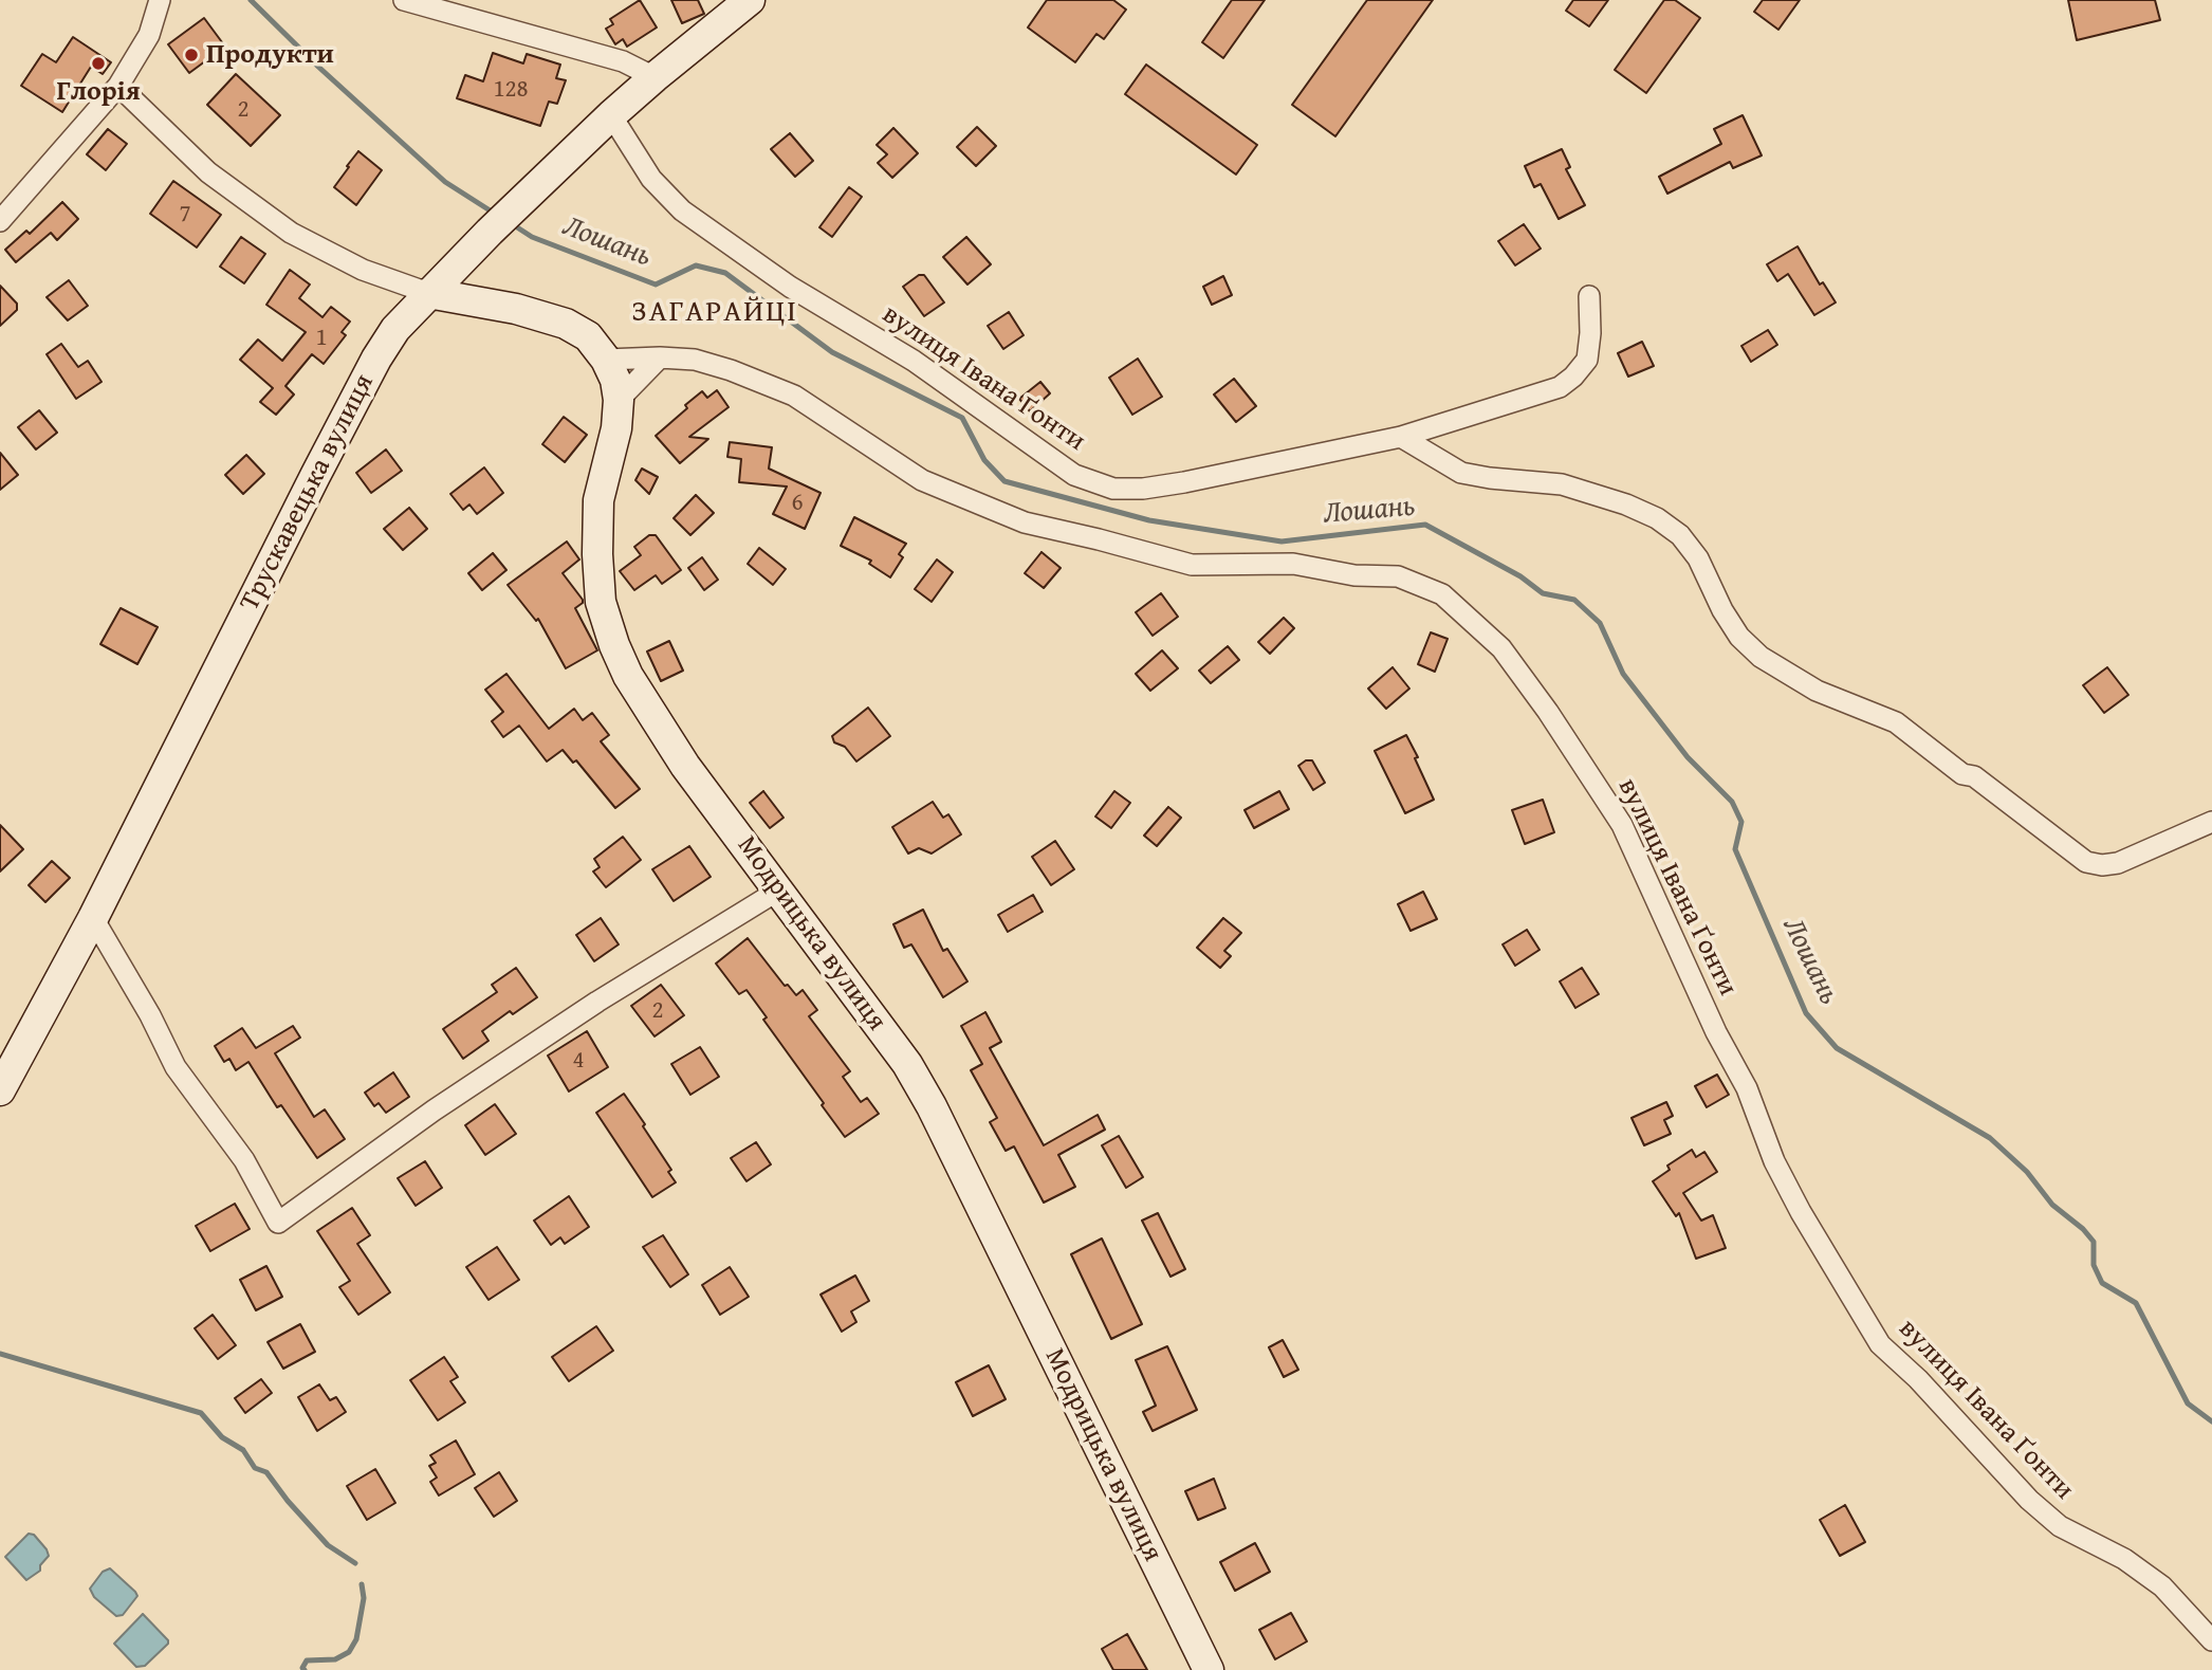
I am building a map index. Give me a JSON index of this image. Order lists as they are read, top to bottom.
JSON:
{
  "streets": {
    "street": ["вулиця Івана Ґонти", "Трускавецька вулиця", "Модрицька вулиця"]
  },
  "crossings": [
    ["вулиця Івана Ґонти", "Трускавецька вулиця"],
    ["вулиця Івана Ґонти", "Модрицька вулиця"],
    ["Трускавецька вулиця", "Модрицька вулиця"]
  ],
  "districts": ["ЗАГАРАЙЦІ"],
  "water": ["Лошань"],
  "places": ["Продукти", "Глорія"],
  "house_numbers": [
    "128",
    "2",
    "7",
    "1",
    "6",
    "2",
    "4"
  ]
}
